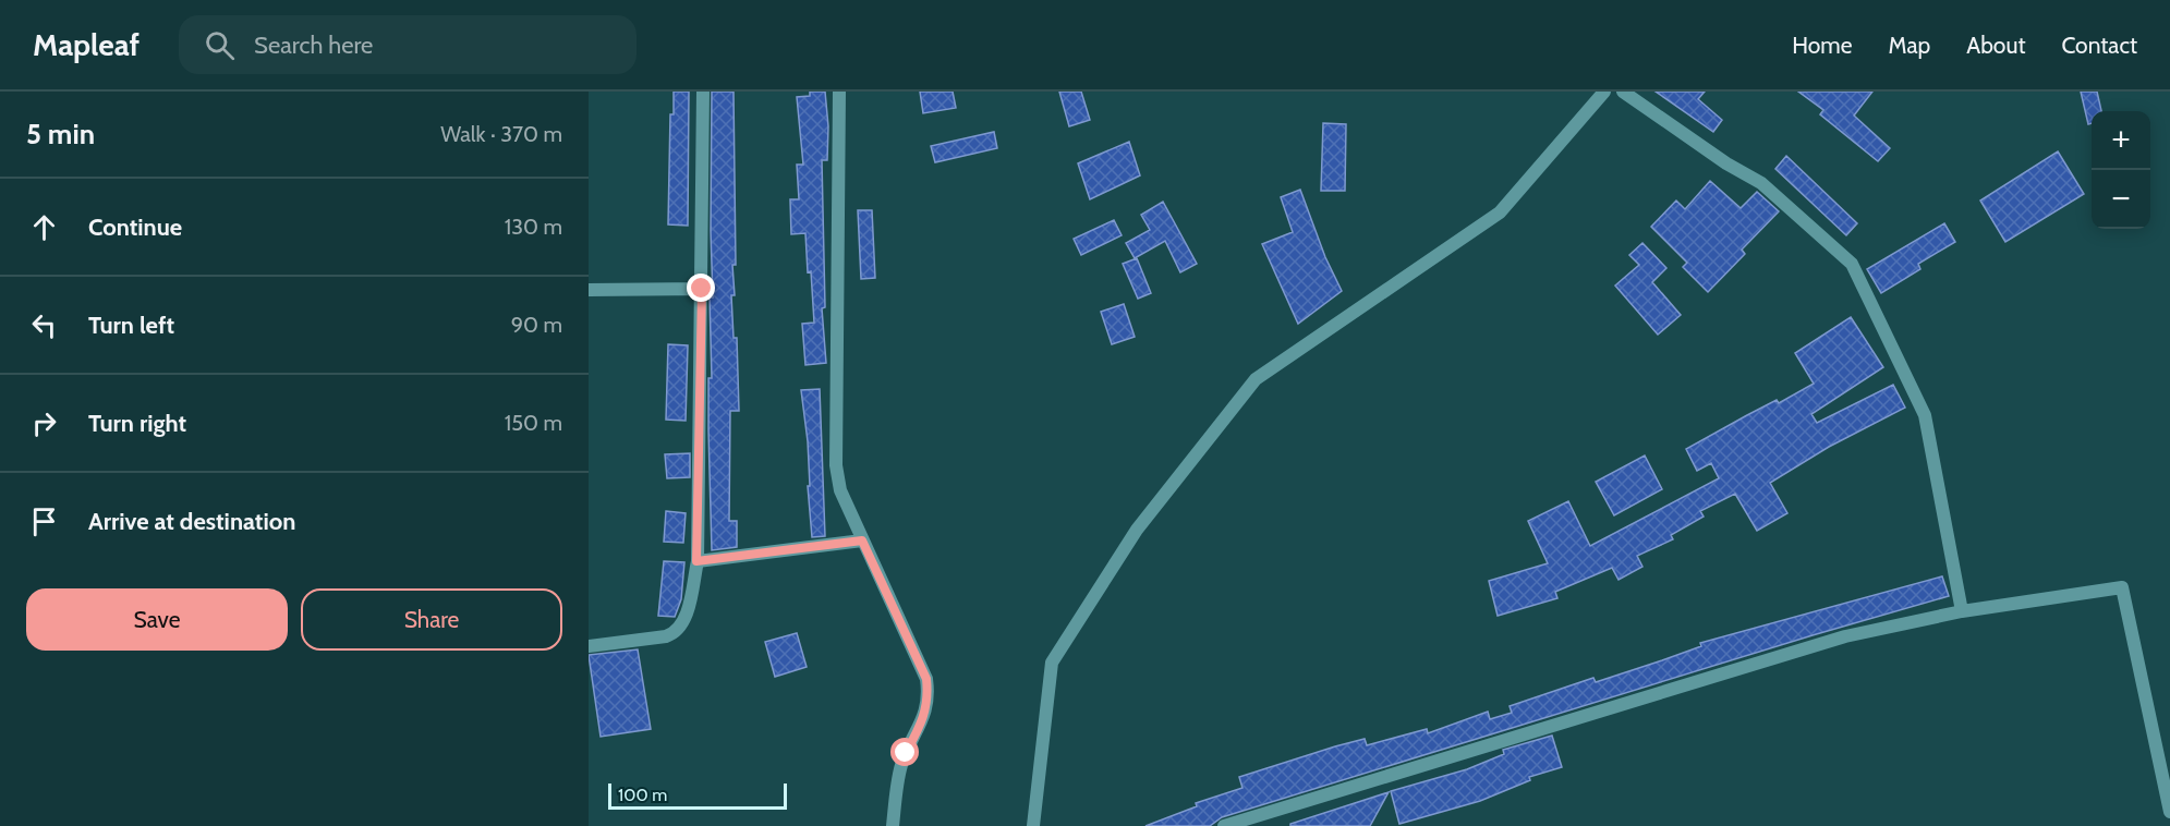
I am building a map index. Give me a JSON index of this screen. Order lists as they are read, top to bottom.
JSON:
{
  "scale_bar": "100 m",
  "page": {
    "header": "Mapleaf",
    "search": "Search here",
    "nav": [
      "Home",
      "Map",
      "About",
      "Contact"
    ],
    "heading": ["5 min", "Walk · 370 m"],
    "map_buttons": ["+", "−"],
    "list": [
      ["Continue", "130 m"],
      ["Turn left", "90 m"],
      ["Turn right", "150 m"],
      "Arrive at destination"
    ],
    "buttons": ["Save", "Share"],
    "scale": "100 m"
  }
}
